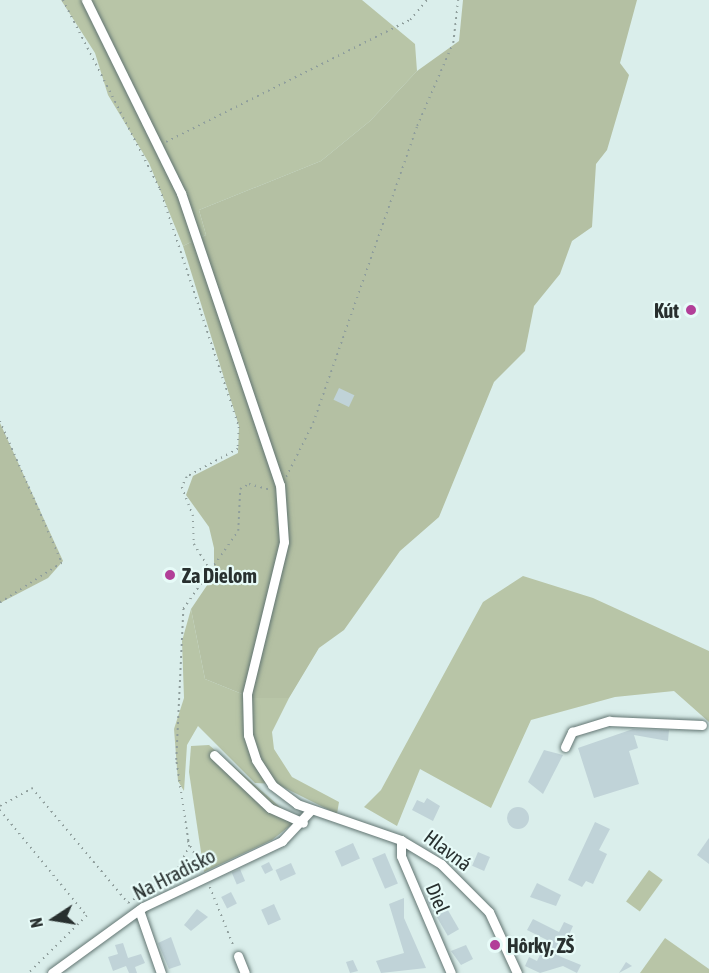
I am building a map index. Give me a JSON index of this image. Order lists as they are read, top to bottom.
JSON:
{
  "streets": {
    "street": ["Hlavná", "Na Hradisko", "Diel"]
  },
  "crossings": [
    ["Hlavná", "Na Hradisko"],
    ["Hlavná", "Diel"]
  ],
  "places": ["Kút", "Za Dielom", "Hôrky, ZŠ"],
  "north": "left"
}
